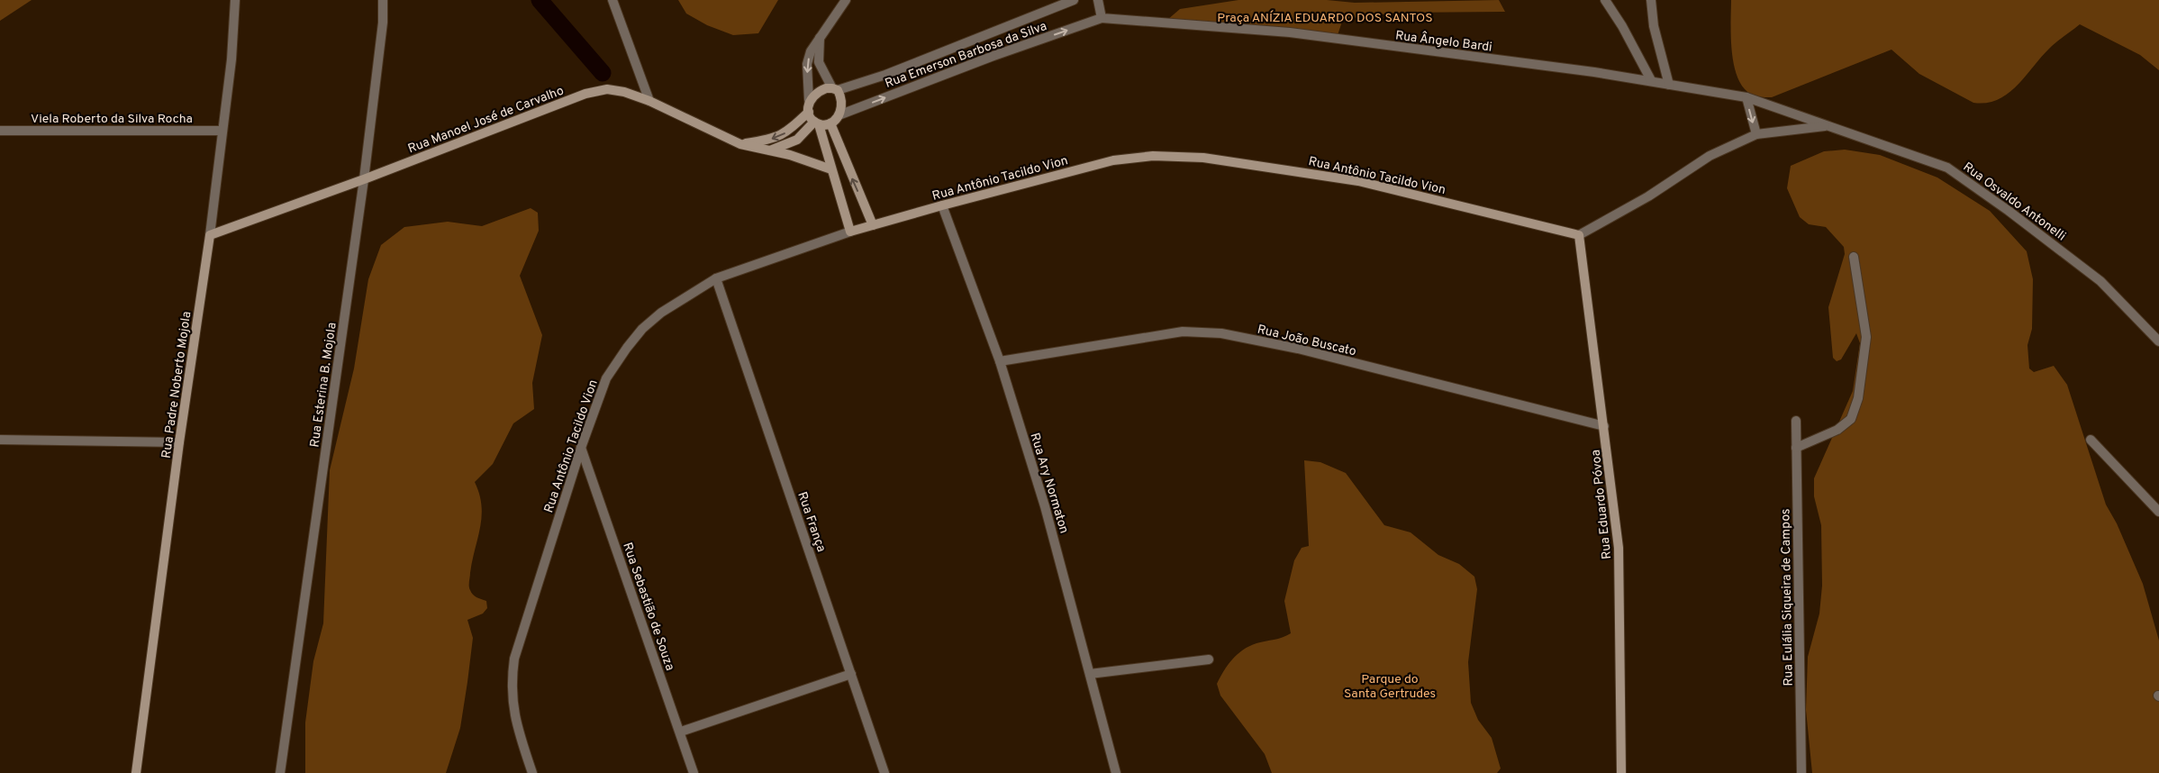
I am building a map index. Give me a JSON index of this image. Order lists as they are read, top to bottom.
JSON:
{
  "streets": {
    "street": [
      "Rua Ângelo Bardi",
      "Rua Emerson Barbosa da Silva",
      "Viela Roberto da Silva Rocha",
      "Rua Manoel José de Carvalho",
      "Rua Antônio Tacildo Vion",
      "Rua Osvaldo Antonelli",
      "Rua João Buscato",
      "Rua Padre Noberto Mojola",
      "Rua Esterina B. Mojola",
      "Rua Ary Normaton",
      "Rua Eduardo Póvoa",
      "Rua França",
      "Rua Eulália Siqueira de Campos",
      "Rua Sebastião de Souza"
    ]
  },
  "crossings": [
    ["Rua Ângelo Bardi", "Rua Emerson Barbosa da Silva"],
    ["Rua Ângelo Bardi", "Rua Osvaldo Antonelli"],
    ["Viela Roberto da Silva Rocha", "Rua Padre Noberto Mojola"],
    ["Rua Manoel José de Carvalho", "Rua Padre Noberto Mojola"],
    ["Rua Manoel José de Carvalho", "Rua Esterina B. Mojola"],
    ["Rua Antônio Tacildo Vion", "Rua Ary Normaton"],
    ["Rua Antônio Tacildo Vion", "Rua Eduardo Póvoa"],
    ["Rua Antônio Tacildo Vion", "Rua França"],
    ["Rua Antônio Tacildo Vion", "Rua Sebastião de Souza"],
    ["Rua João Buscato", "Rua Ary Normaton"],
    ["Rua João Buscato", "Rua Eduardo Póvoa"]
  ],
  "parks": ["Praça ANÍZIA EDUARDO DOS SANTOS", "Parque do Santa Gertrudes"]
}
